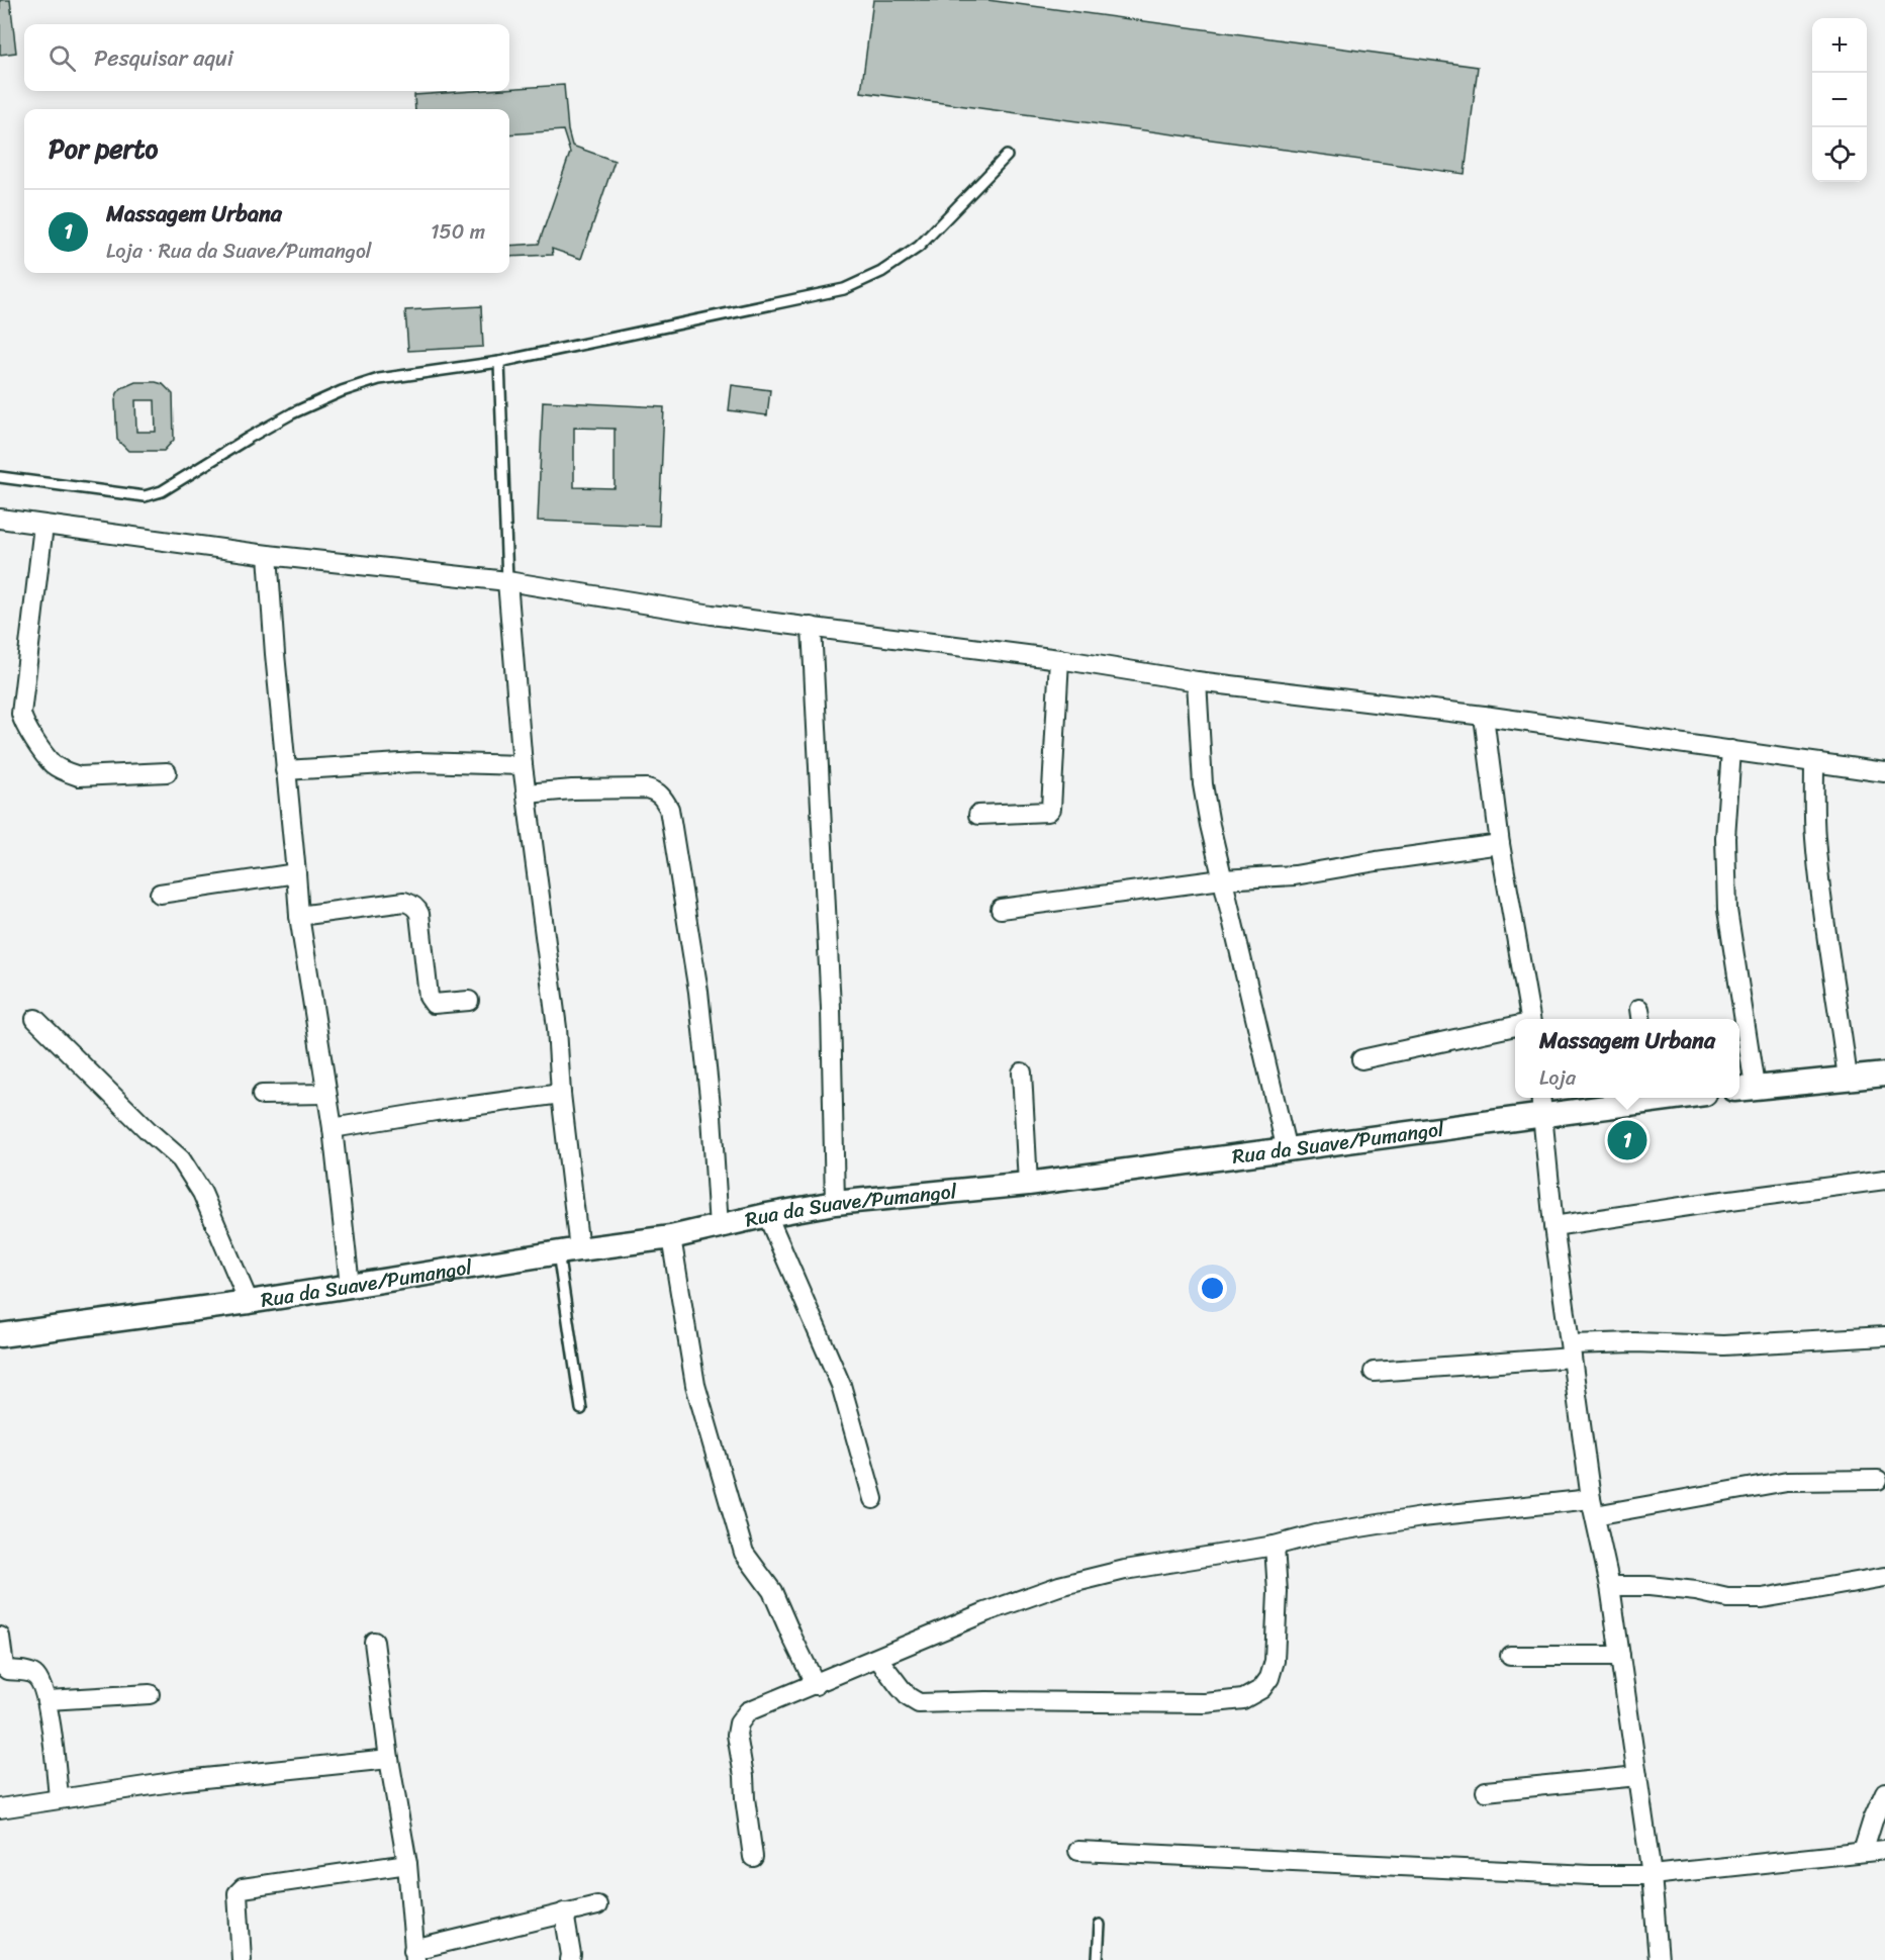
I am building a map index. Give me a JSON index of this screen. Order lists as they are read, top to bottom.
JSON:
{
  "streets": {
    "street": ["Rua da Suave/Pumangol"]
  },
  "page": {
    "map_buttons": ["+", "−"],
    "search": "Pesquisar aqui",
    "heading": "Por perto",
    "list": [
      {
        "mark": "1",
        "name": "Massagem Urbana",
        "note": "Loja · Rua da Suave/Pumangol",
        "value": "150 m"
      }
    ],
    "popup": ["Massagem Urbana", "Loja"],
    "pins": "1"
  }
}
